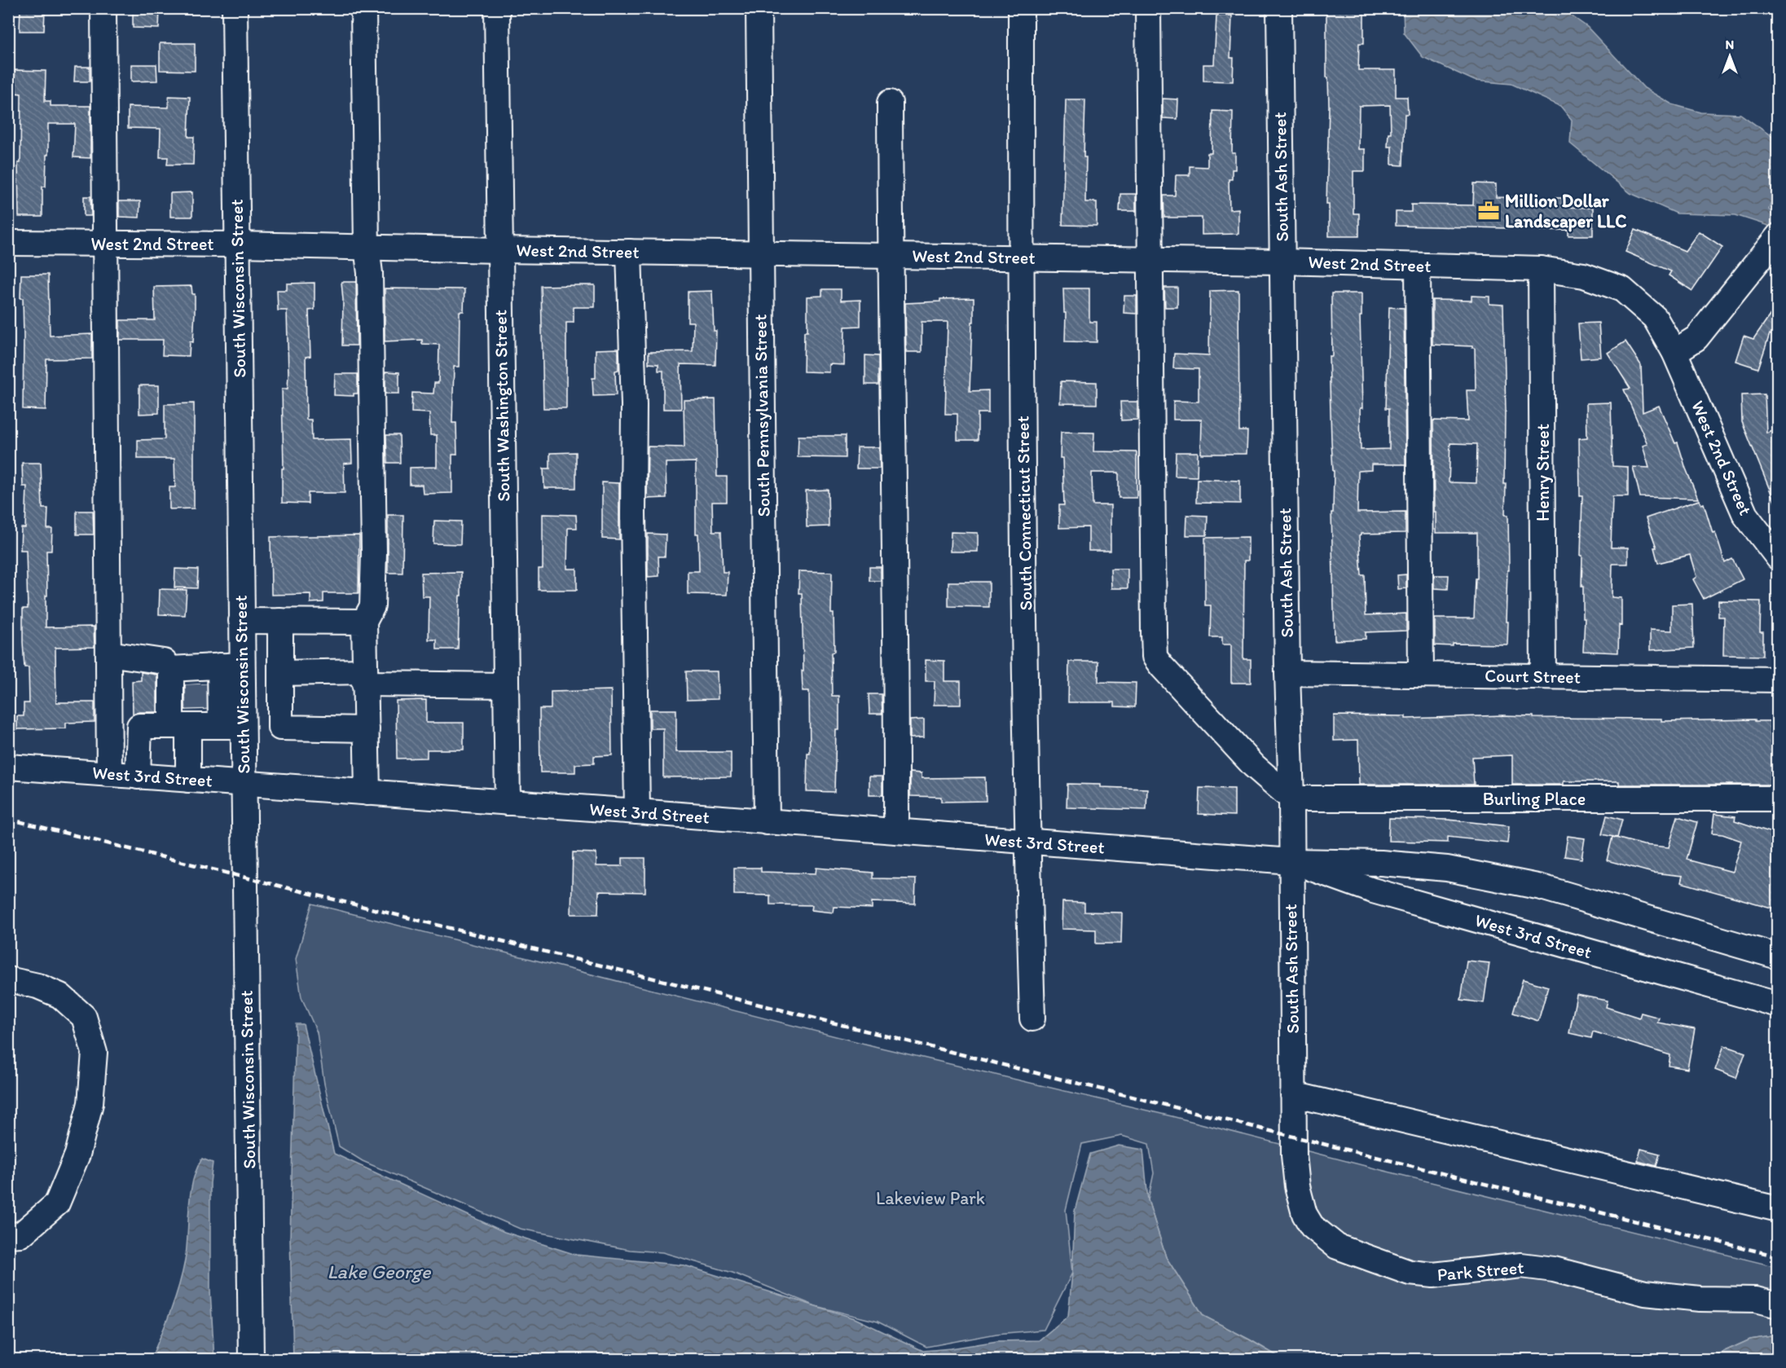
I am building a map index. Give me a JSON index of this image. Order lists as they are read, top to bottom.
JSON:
{
  "streets": {
    "street": [
      "South Ash Street",
      "West 2nd Street",
      "South Wisconsin Street",
      "South Washington Street",
      "South Pennsylvania Street",
      "Henry Street",
      "South Connecticut Street",
      "Court Street",
      "West 3rd Street",
      "Burling Place",
      "Park Street"
    ]
  },
  "crossings": [
    ["South Ash Street", "West 2nd Street"],
    ["South Ash Street", "Court Street"],
    ["South Ash Street", "West 3rd Street"],
    ["South Ash Street", "Burling Place"],
    ["South Ash Street", "Park Street"],
    ["West 2nd Street", "South Wisconsin Street"],
    ["West 2nd Street", "South Washington Street"],
    ["West 2nd Street", "South Pennsylvania Street"],
    ["West 2nd Street", "Henry Street"],
    ["West 2nd Street", "South Connecticut Street"],
    ["South Wisconsin Street", "West 3rd Street"],
    ["South Washington Street", "West 3rd Street"],
    ["South Pennsylvania Street", "West 3rd Street"],
    ["Henry Street", "Court Street"],
    ["South Connecticut Street", "West 3rd Street"]
  ],
  "water": ["Lake George"],
  "parks": ["Lakeview Park"],
  "places": {
    "office": ["Million Dollar Landscaper LLC"]
  },
  "north": "top"
}
